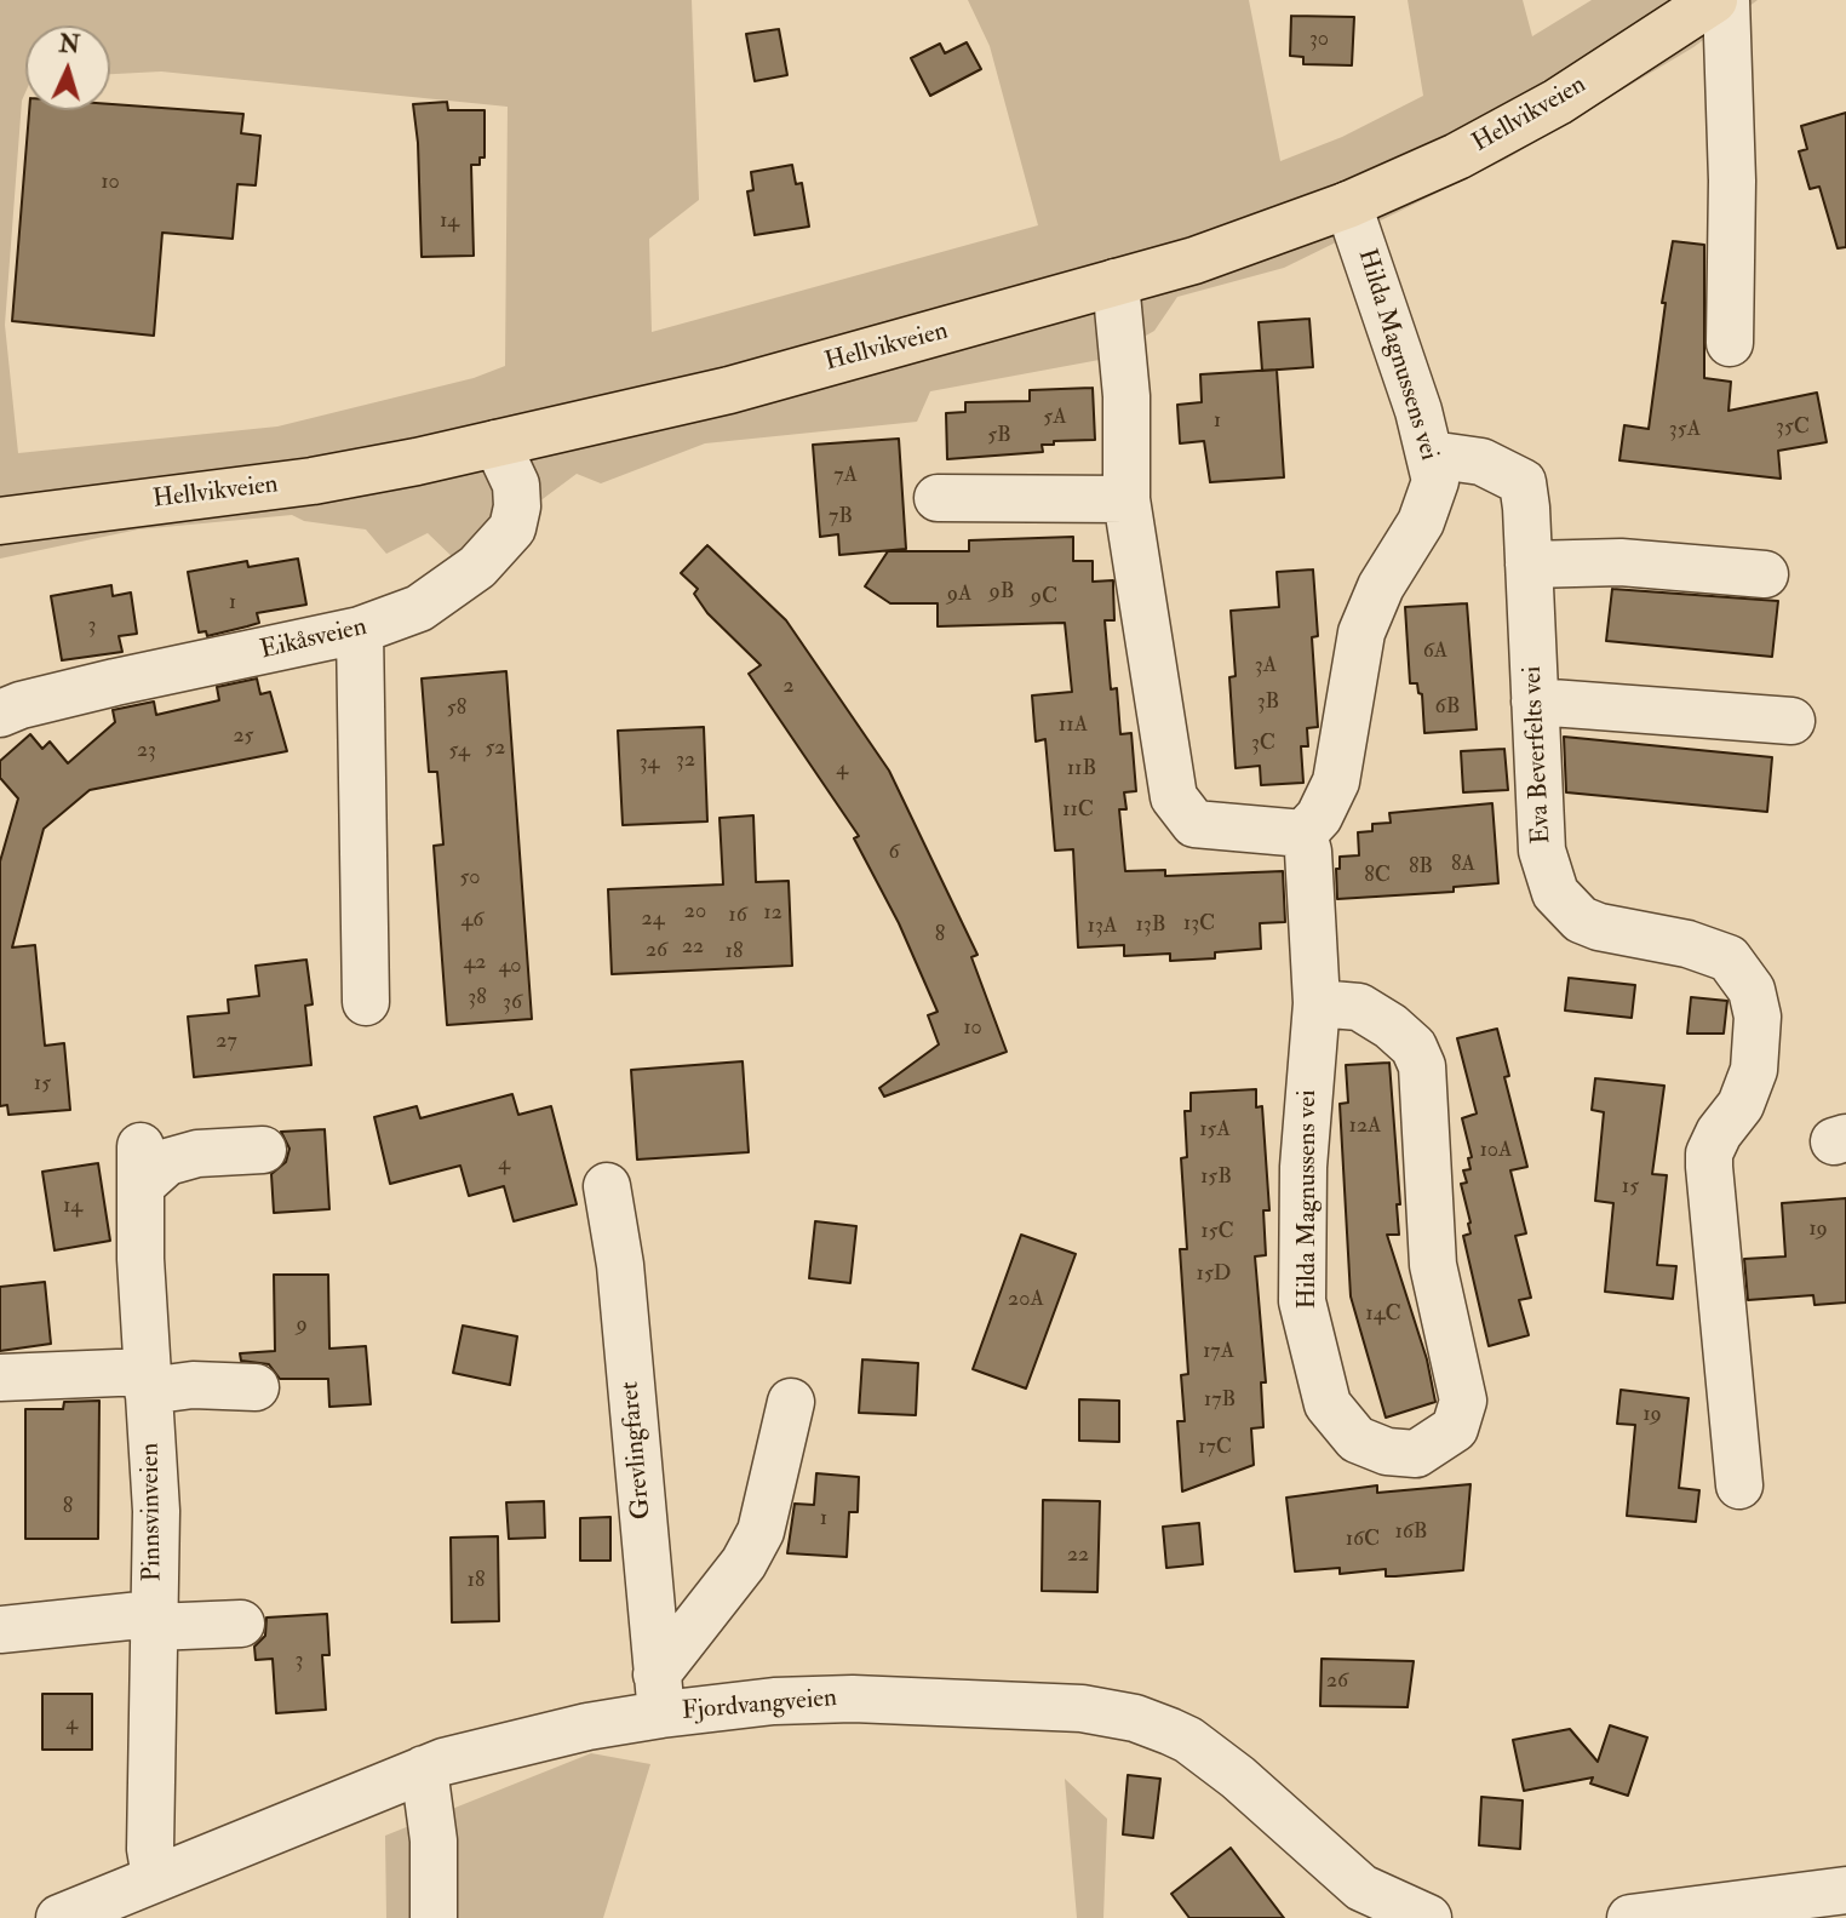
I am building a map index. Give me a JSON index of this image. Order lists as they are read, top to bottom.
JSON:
{
  "streets": {
    "main road": ["Hellvikveien"],
    "street": [
      "Hilda Magnussens vei",
      "Eikåsveien",
      "Eva Beverfelts vei",
      "Grevlingfaret",
      "Pinnsvinveien",
      "Fjordvangveien"
    ]
  },
  "crossings": [
    ["Hellvikveien", "Hilda Magnussens vei"],
    ["Hellvikveien", "Eikåsveien"],
    ["Hilda Magnussens vei", "Eva Beverfelts vei"],
    ["Grevlingfaret", "Fjordvangveien"],
    ["Pinnsvinveien", "Fjordvangveien"]
  ],
  "house_numbers": [
    "30",
    "10",
    "14",
    "5A",
    "1",
    "35C",
    "35A",
    "5B",
    "7A",
    "7B",
    "9B",
    "9A",
    "9C",
    "1",
    "3",
    "6A",
    "3A",
    "2",
    "3B",
    "6B",
    "58",
    "11A",
    "25",
    "3C",
    "52",
    "23",
    "54",
    "32",
    "34",
    "4",
    "11B",
    "11C",
    "6",
    "8A",
    "8B",
    "8C",
    "50",
    "20",
    "12",
    "16",
    "24",
    "46",
    "13C",
    "13B",
    "13A",
    "8",
    "22",
    "26",
    "18",
    "42",
    "40",
    "38",
    "36",
    "10",
    "27",
    "15",
    "12A",
    "15A",
    "10A",
    "4",
    "15B",
    "15",
    "14",
    "19",
    "15C",
    "15D",
    "20A",
    "14C",
    "9",
    "17A",
    "17B",
    "19",
    "17C",
    "8",
    "1",
    "16B",
    "16C",
    "22",
    "18",
    "3",
    "26",
    "4"
  ],
  "north": "top"
}
